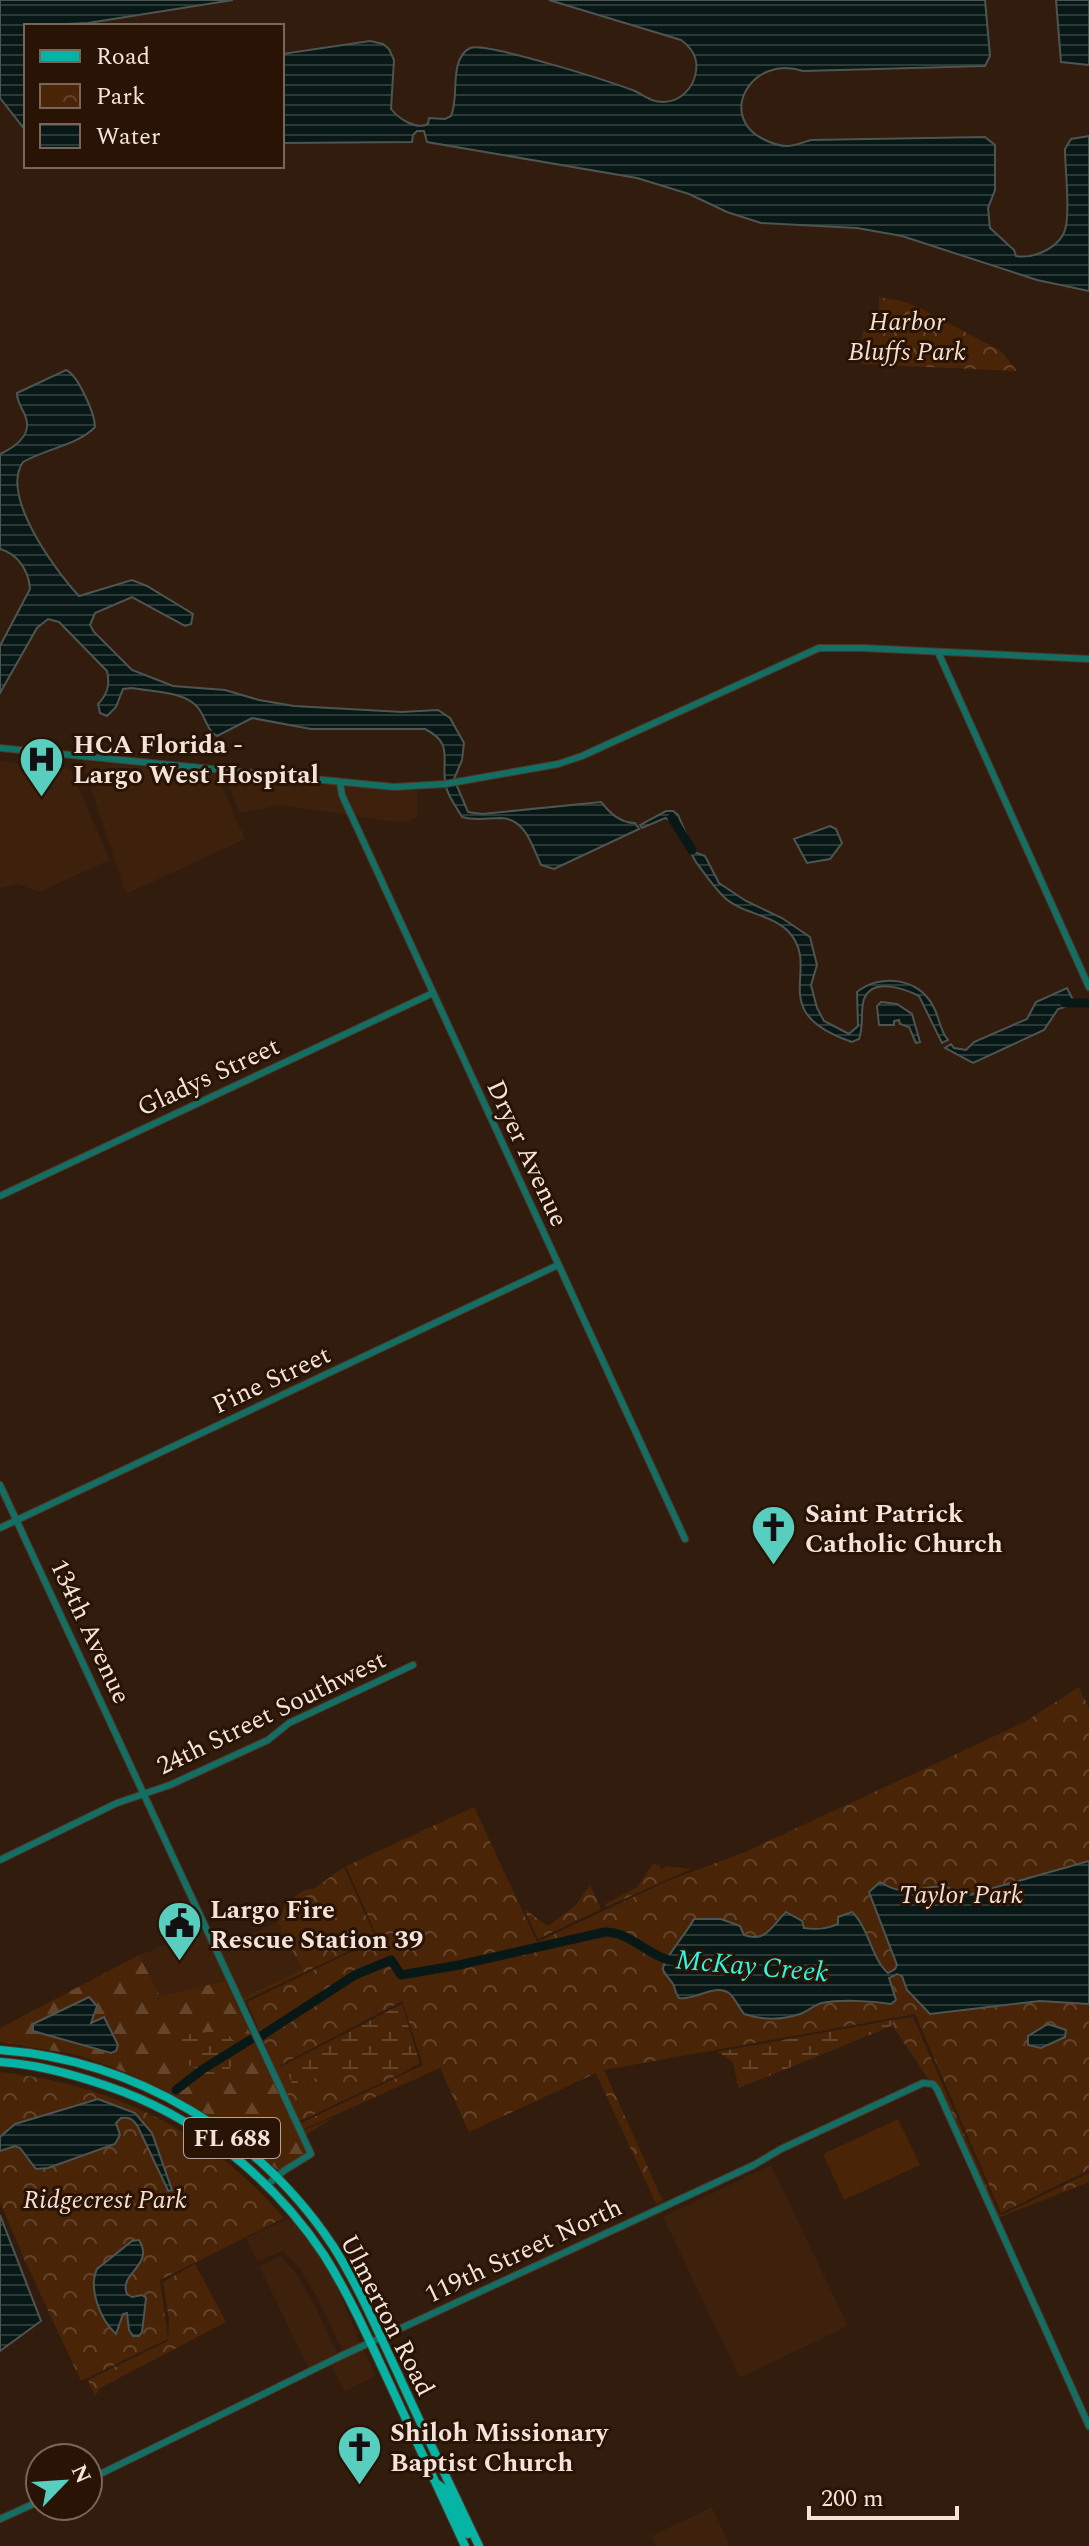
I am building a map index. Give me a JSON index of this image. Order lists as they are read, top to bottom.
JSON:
{
  "streets": {
    "main road": ["FL 688", "Ulmerton Road"],
    "street": [
      "Gladys Street",
      "Dryer Avenue",
      "Pine Street",
      "134th Avenue",
      "24th Street Southwest",
      "119th Street North"
    ]
  },
  "crossings": [
    ["Gladys Street", "Dryer Avenue"],
    ["Dryer Avenue", "Pine Street"],
    ["Pine Street", "134th Avenue"],
    ["134th Avenue", "24th Street Southwest"],
    ["134th Avenue", "Ulmerton Road"],
    ["119th Street North", "Ulmerton Road"]
  ],
  "water": ["McKay Creek"],
  "parks": ["Harbor Bluffs Park", "Taylor Park", "Ridgecrest Park"],
  "places": {
    "hospital": ["HCA Florida - Largo West Hospital"],
    "church": ["Saint Patrick Catholic Church", "Shiloh Missionary Baptist Church"],
    "public building": ["Largo Fire Rescue Station 39"]
  },
  "legend": ["Road", "Park", "Water"],
  "scale_bar": "200 m",
  "north": "top right"
}
